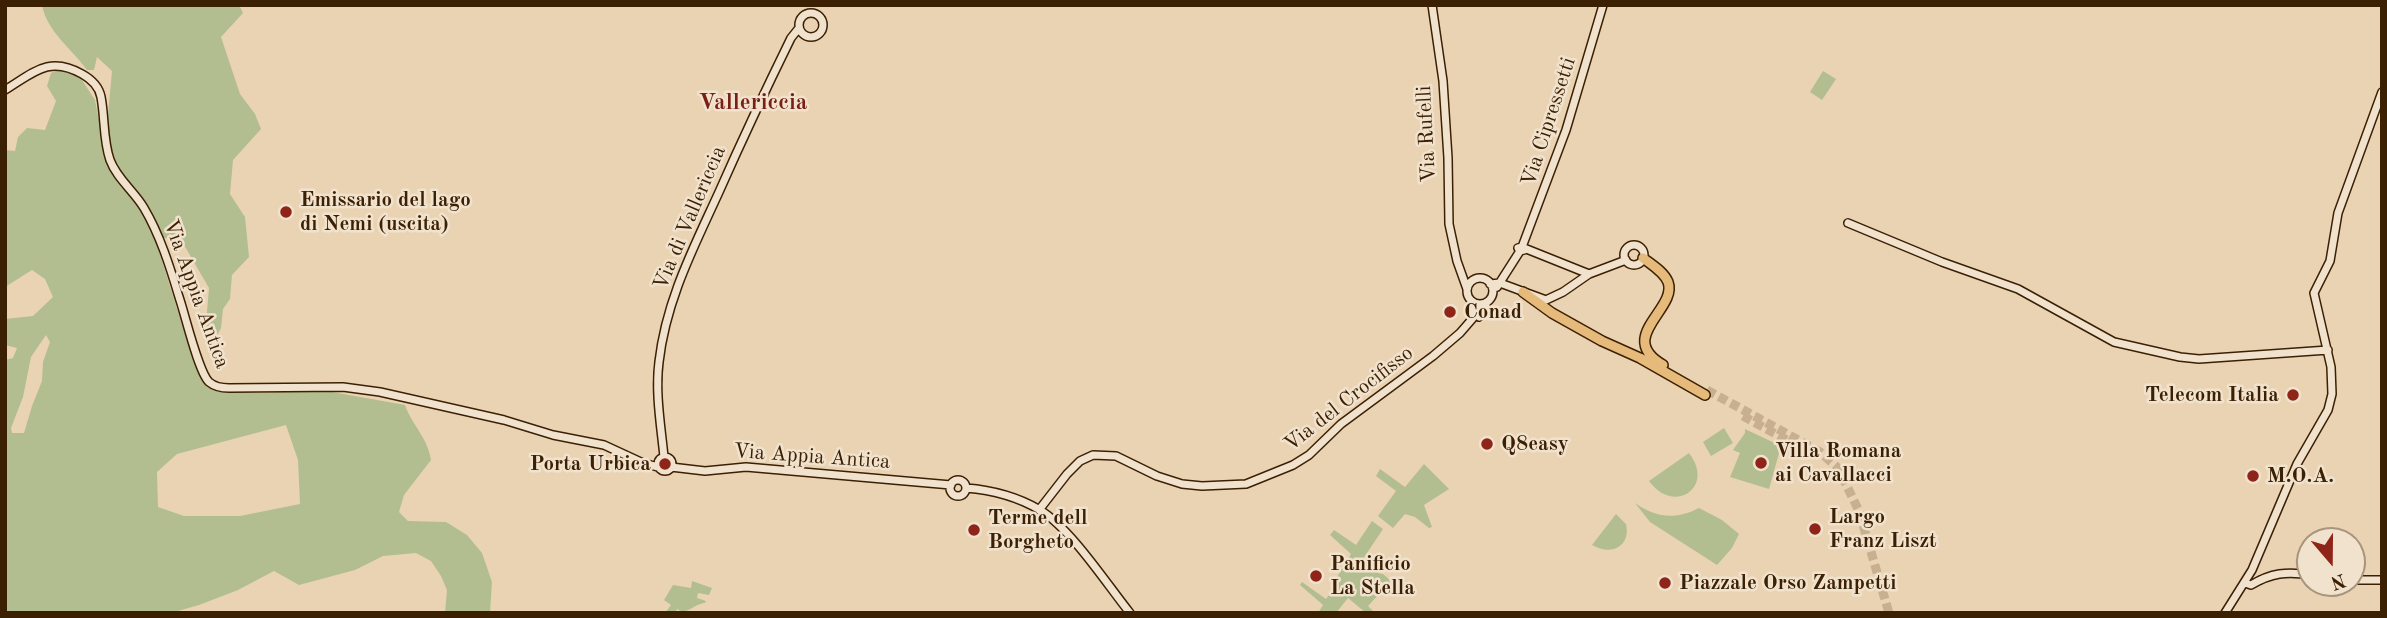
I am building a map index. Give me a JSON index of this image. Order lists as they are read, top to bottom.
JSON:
{
  "streets": {
    "street": [
      "Via Cipressetti",
      "Via Rufelli",
      "Via di Vallericcia",
      "Via Appia Antica",
      "Via del Crocifisso"
    ]
  },
  "crossings": [
    ["Via Cipressetti", "Via Rufelli"],
    ["Via Cipressetti", "Via del Crocifisso"],
    ["Via Rufelli", "Via del Crocifisso"],
    ["Via di Vallericcia", "Via Appia Antica"]
  ],
  "districts": ["Vallericcia"],
  "places": [
    "Emissario del lago di Nemi (uscita)",
    "Conad",
    "Telecom Italia",
    "Q8easy",
    "Villa Romana ai Cavallacci",
    "Porta Urbica",
    "M.O.A.",
    "Largo Franz Liszt",
    "Terme dell Borgheto",
    "Panificio La Stella",
    "Piazzale Orso Zampetti"
  ],
  "north": "bottom"
}
